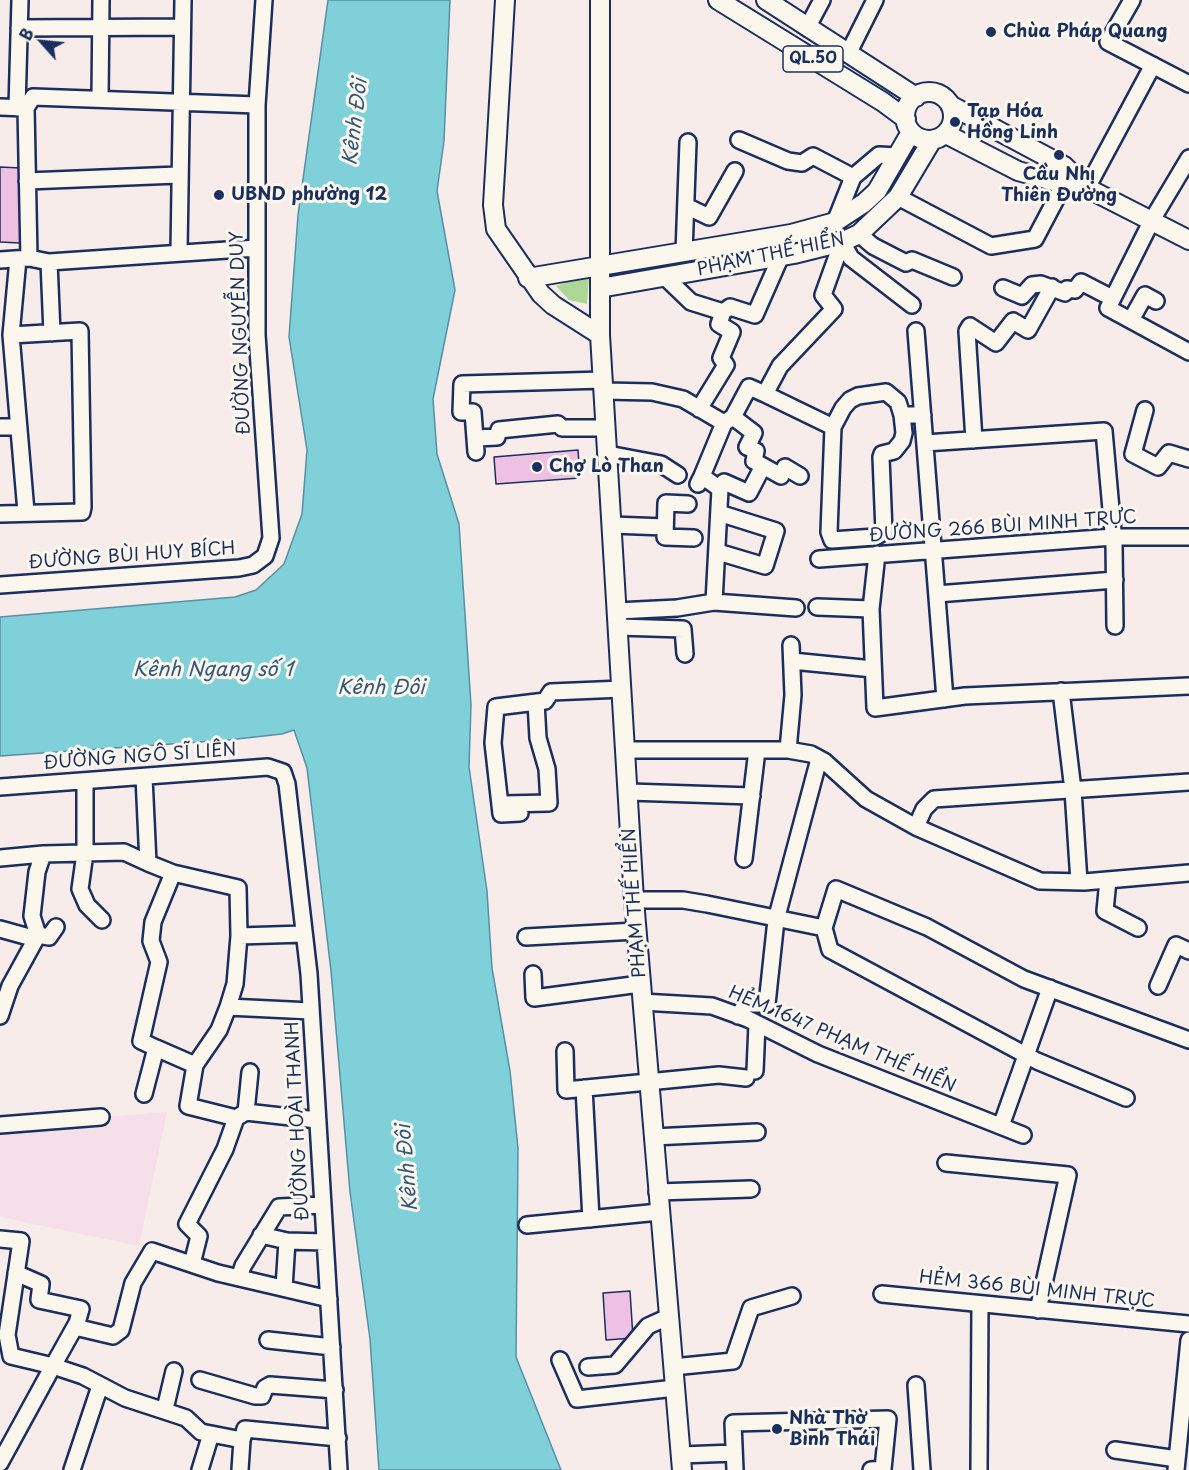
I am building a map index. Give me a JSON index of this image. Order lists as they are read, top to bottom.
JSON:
{
  "streets": {
    "main road": ["QL.50", "PHẠM THẾ HIỂN"],
    "street": [
      "ĐƯỜNG NGUYỄN DUY",
      "ĐƯỜNG 266 BÙI MINH TRỰC",
      "ĐƯỜNG BÙI HUY BÍCH",
      "ĐƯỜNG NGÔ SĨ LIÊN",
      "HẺM 1647 PHẠM THẾ HIỂN",
      "ĐƯỜNG HOÀI THANH",
      "HẺM 366 BÙI MINH TRỰC"
    ]
  },
  "crossings": [
    ["QL.50", "PHẠM THẾ HIỂN"],
    ["PHẠM THẾ HIỂN", "HẺM 1647 PHẠM THẾ HIỂN"],
    ["ĐƯỜNG NGUYỄN DUY", "ĐƯỜNG BÙI HUY BÍCH"],
    ["ĐƯỜNG NGÔ SĨ LIÊN", "ĐƯỜNG HOÀI THANH"]
  ],
  "water": ["Kênh Đôi", "Kênh Ngang số 1"],
  "places": [
    "Chùa Pháp Quang",
    "Tạp Hóa Hồng Linh",
    "Cầu Nhị Thiên Đường",
    "UBND phường 12",
    "Chợ Lò Than",
    "Nhà Thờ Bình Thái"
  ],
  "north": "top left"
}
